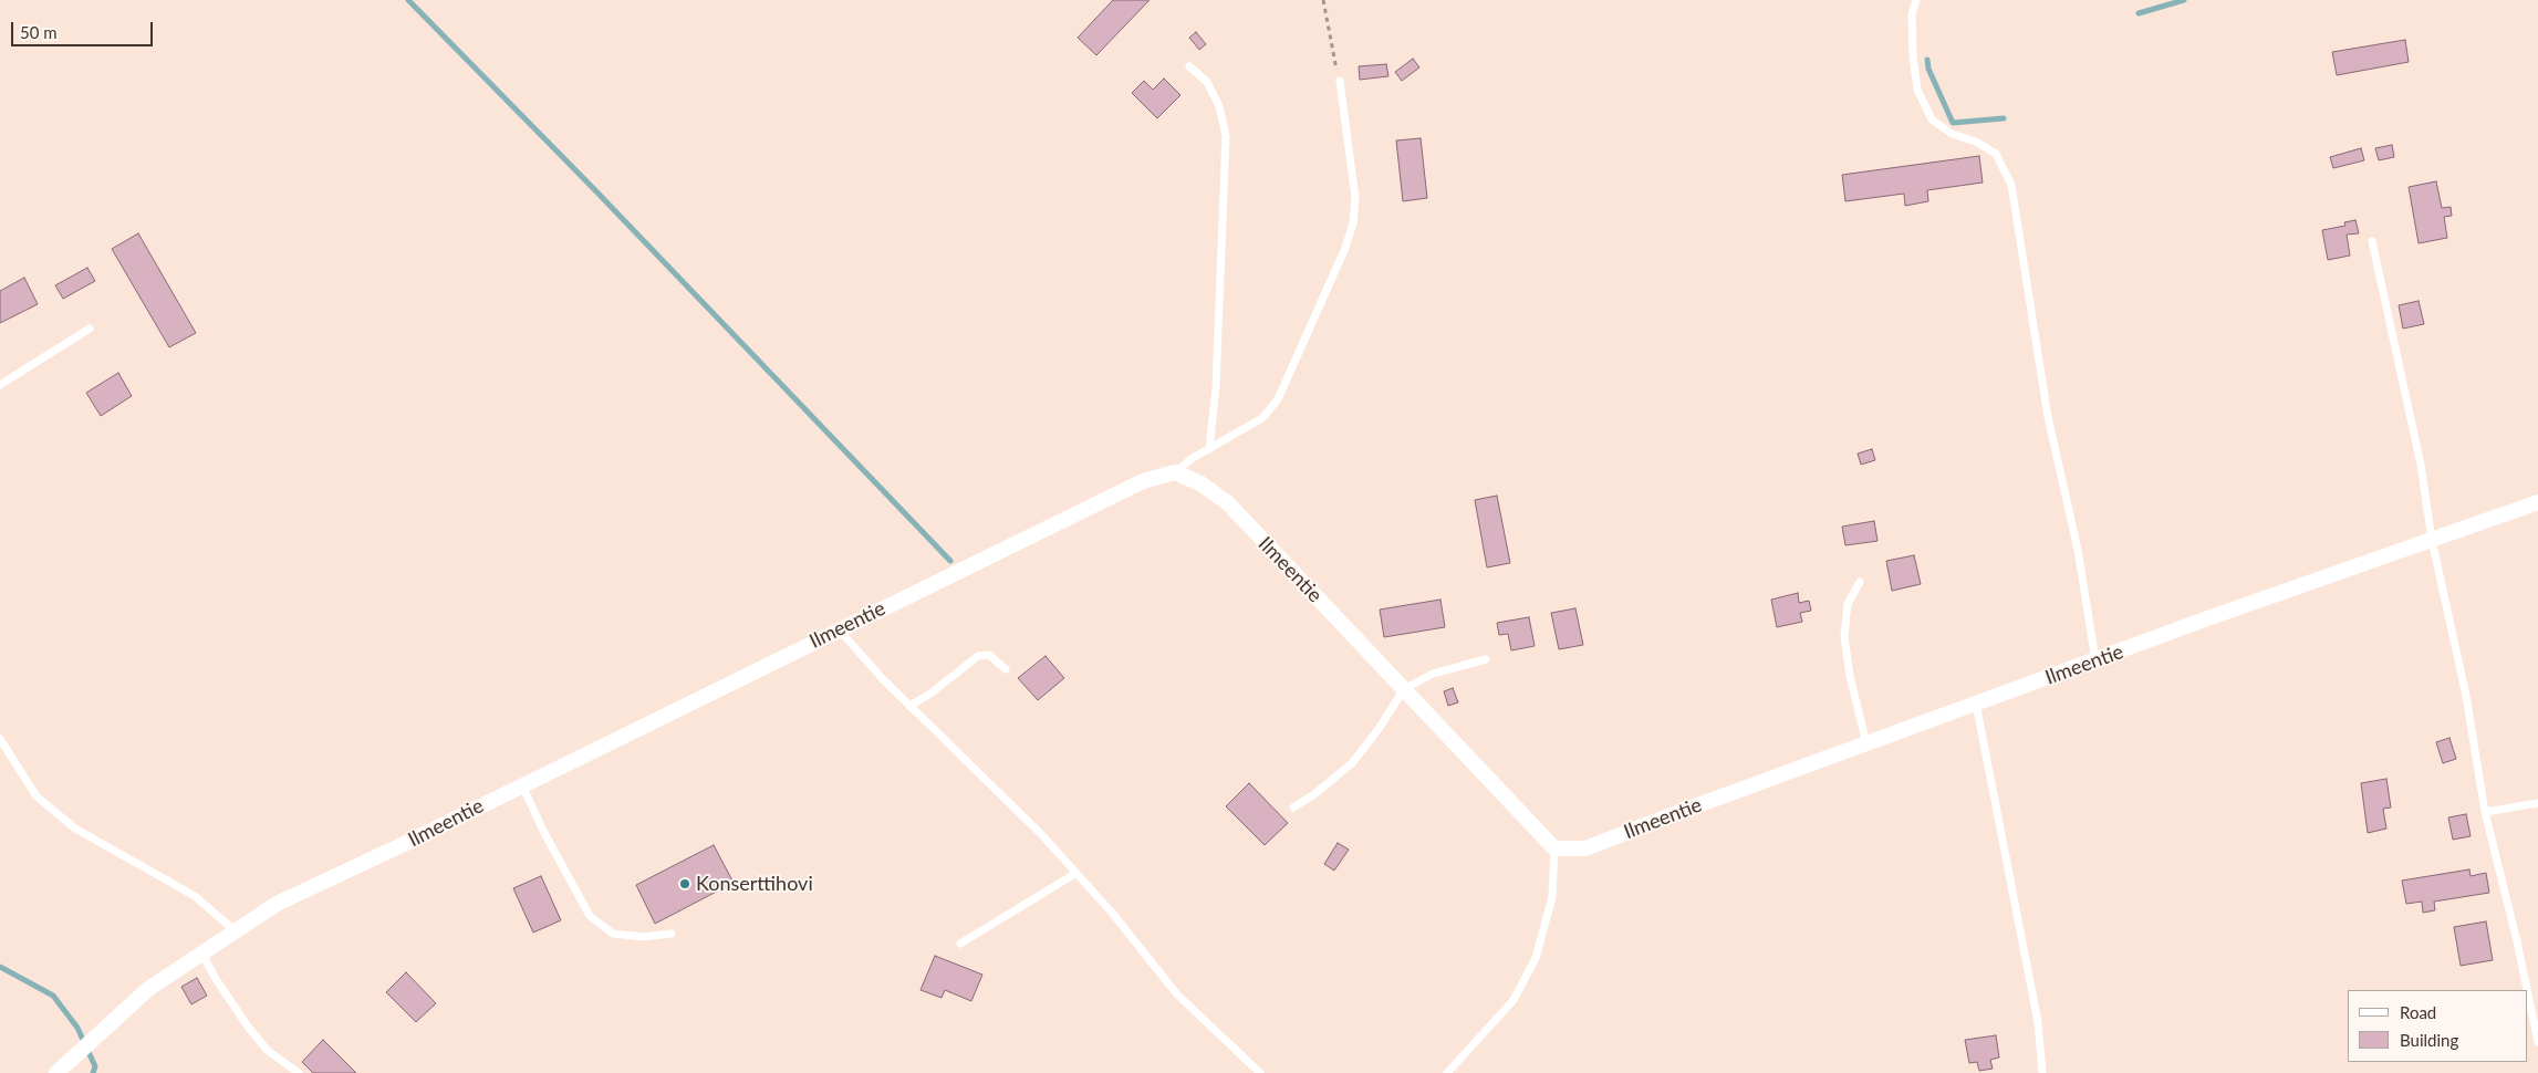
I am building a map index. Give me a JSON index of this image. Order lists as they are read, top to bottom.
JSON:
{
  "streets": {
    "street": ["Ilmeentie"]
  },
  "places": ["Konserttihovi"],
  "legend": ["Road", "Building"],
  "scale_bar": "50 m"
}
